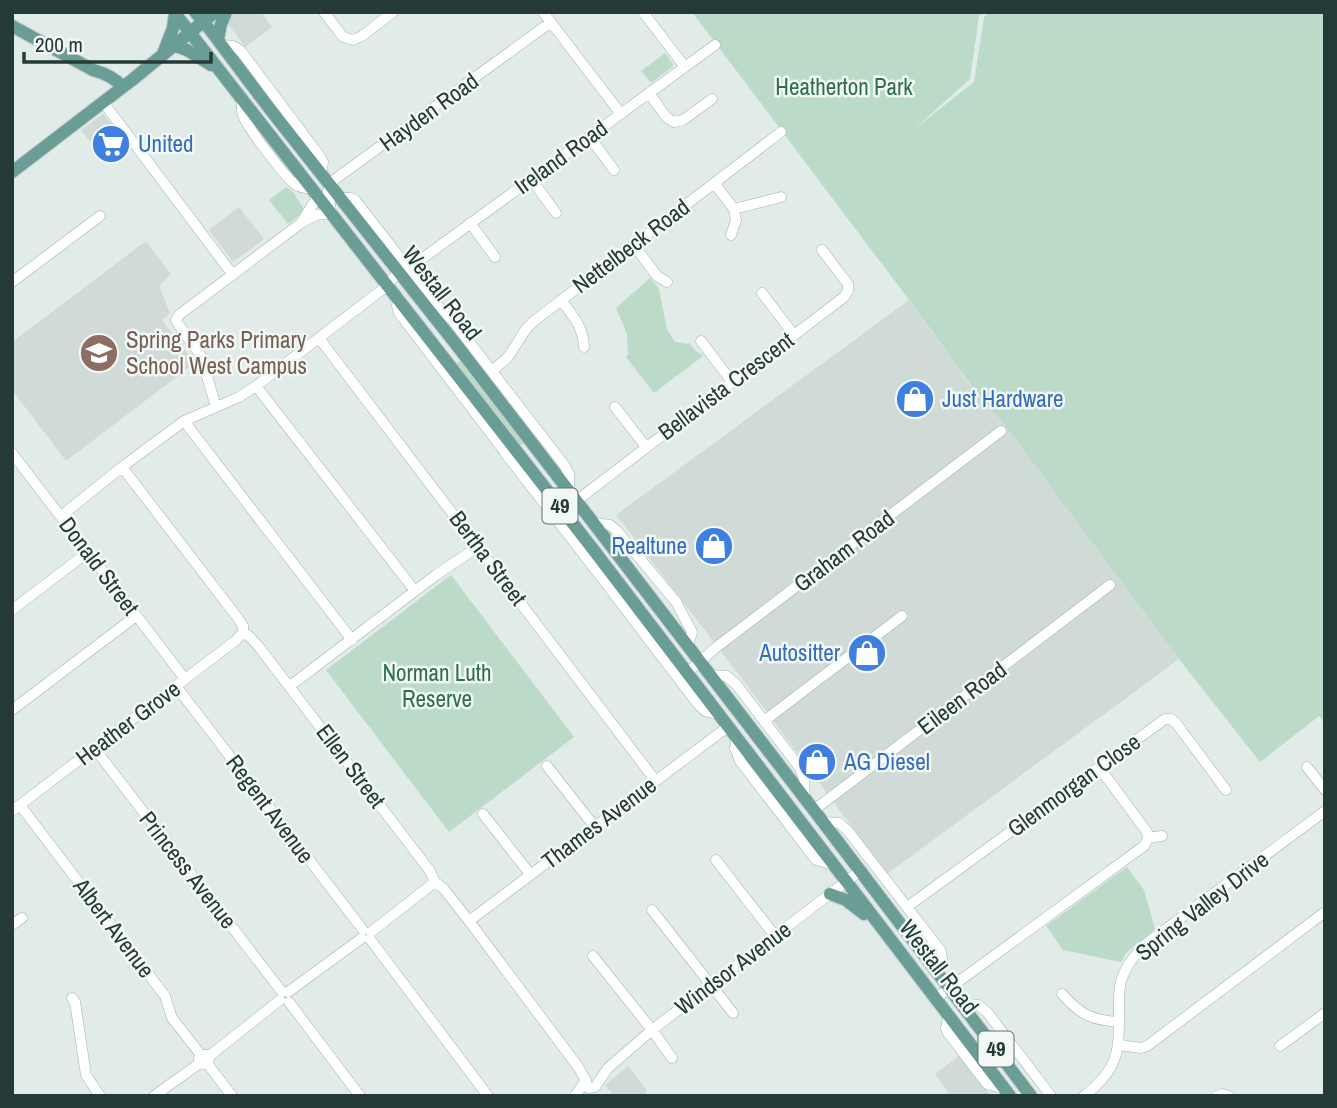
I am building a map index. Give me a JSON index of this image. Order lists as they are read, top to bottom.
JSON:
{
  "streets": {
    "main road": ["Westall Road", "49"],
    "street": [
      "Hayden Road",
      "Ireland Road",
      "Nettelbeck Road",
      "Bellavista Crescent",
      "Graham Road",
      "Bertha Street",
      "Donald Street",
      "Eileen Road",
      "Heather Grove",
      "Ellen Street",
      "Glenmorgan Close",
      "Regent Avenue",
      "Thames Avenue",
      "Princess Avenue",
      "Spring Valley Drive",
      "Albert Avenue",
      "Windsor Avenue"
    ]
  },
  "crossings": [
    ["Hayden Road", "Westall Road"],
    ["Ireland Road", "Westall Road"],
    ["Ireland Road", "Bertha Street"],
    ["Ireland Road", "Donald Street"],
    ["Ireland Road", "Ellen Street"],
    ["Nettelbeck Road", "Westall Road"],
    ["Westall Road", "Bellavista Crescent"],
    ["Westall Road", "49"],
    ["Westall Road", "Graham Road"],
    ["Westall Road", "Eileen Road"],
    ["Westall Road", "Glenmorgan Close"],
    ["Westall Road", "Thames Avenue"],
    ["Westall Road", "Windsor Avenue"],
    ["Bertha Street", "Thames Avenue"],
    ["Donald Street", "Heather Grove"],
    ["Donald Street", "Regent Avenue"],
    ["Heather Grove", "Ellen Street"],
    ["Heather Grove", "Regent Avenue"],
    ["Heather Grove", "Princess Avenue"],
    ["Heather Grove", "Albert Avenue"],
    ["Ellen Street", "Thames Avenue"],
    ["Ellen Street", "Windsor Avenue"]
  ],
  "parks": ["Heatherton Park", "Norman Luth Reserve"],
  "places": {
    "supermarket": ["United"],
    "school or university": ["Spring Parks Primary School West Campus"],
    "shop": [
      "Just Hardware",
      "Realtune",
      "Autositter",
      "AG Diesel"
    ]
  },
  "scale_bar": "200 m"
}
